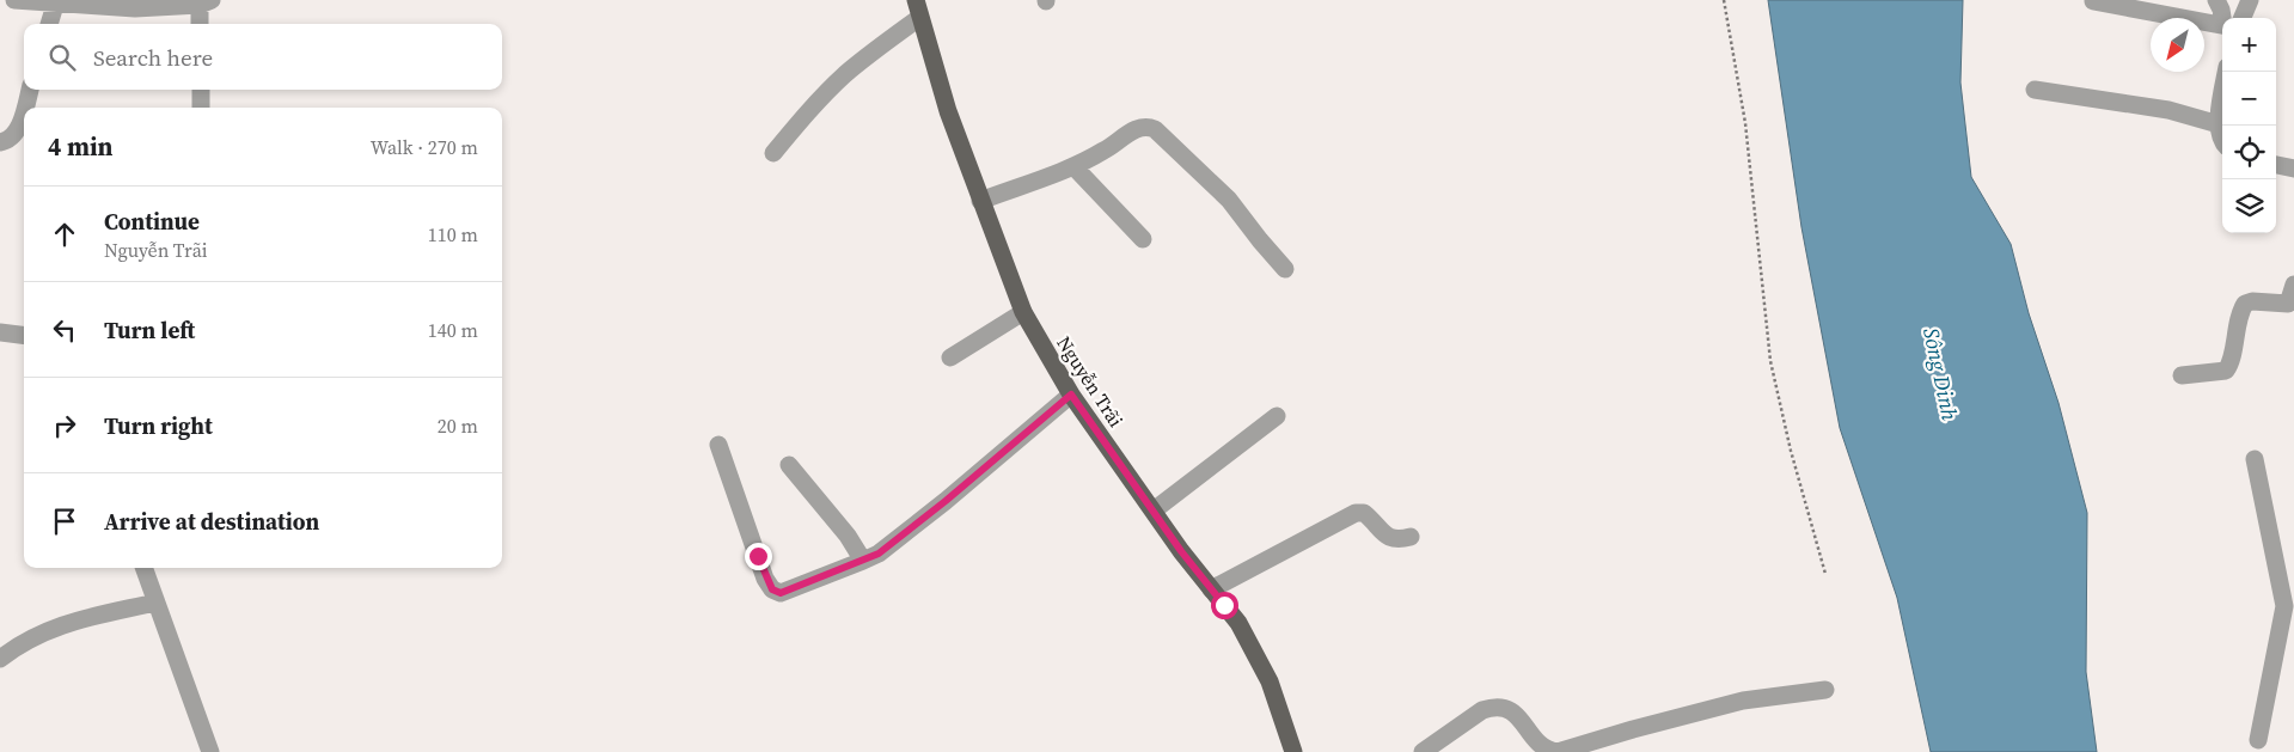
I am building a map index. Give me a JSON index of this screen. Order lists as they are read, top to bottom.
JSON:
{
  "streets": {
    "main road": ["Nguyễn Trãi"]
  },
  "water": ["Sông Dinh"],
  "north": "bottom left",
  "page": {
    "map_buttons": ["+", "−"],
    "search": "Search here",
    "heading": ["4 min", "Walk · 270 m"],
    "list": [
      ["Continue", "Nguyễn Trãi", "110 m"],
      ["Turn left", "140 m"],
      ["Turn right", "20 m"],
      "Arrive at destination"
    ]
  }
}
